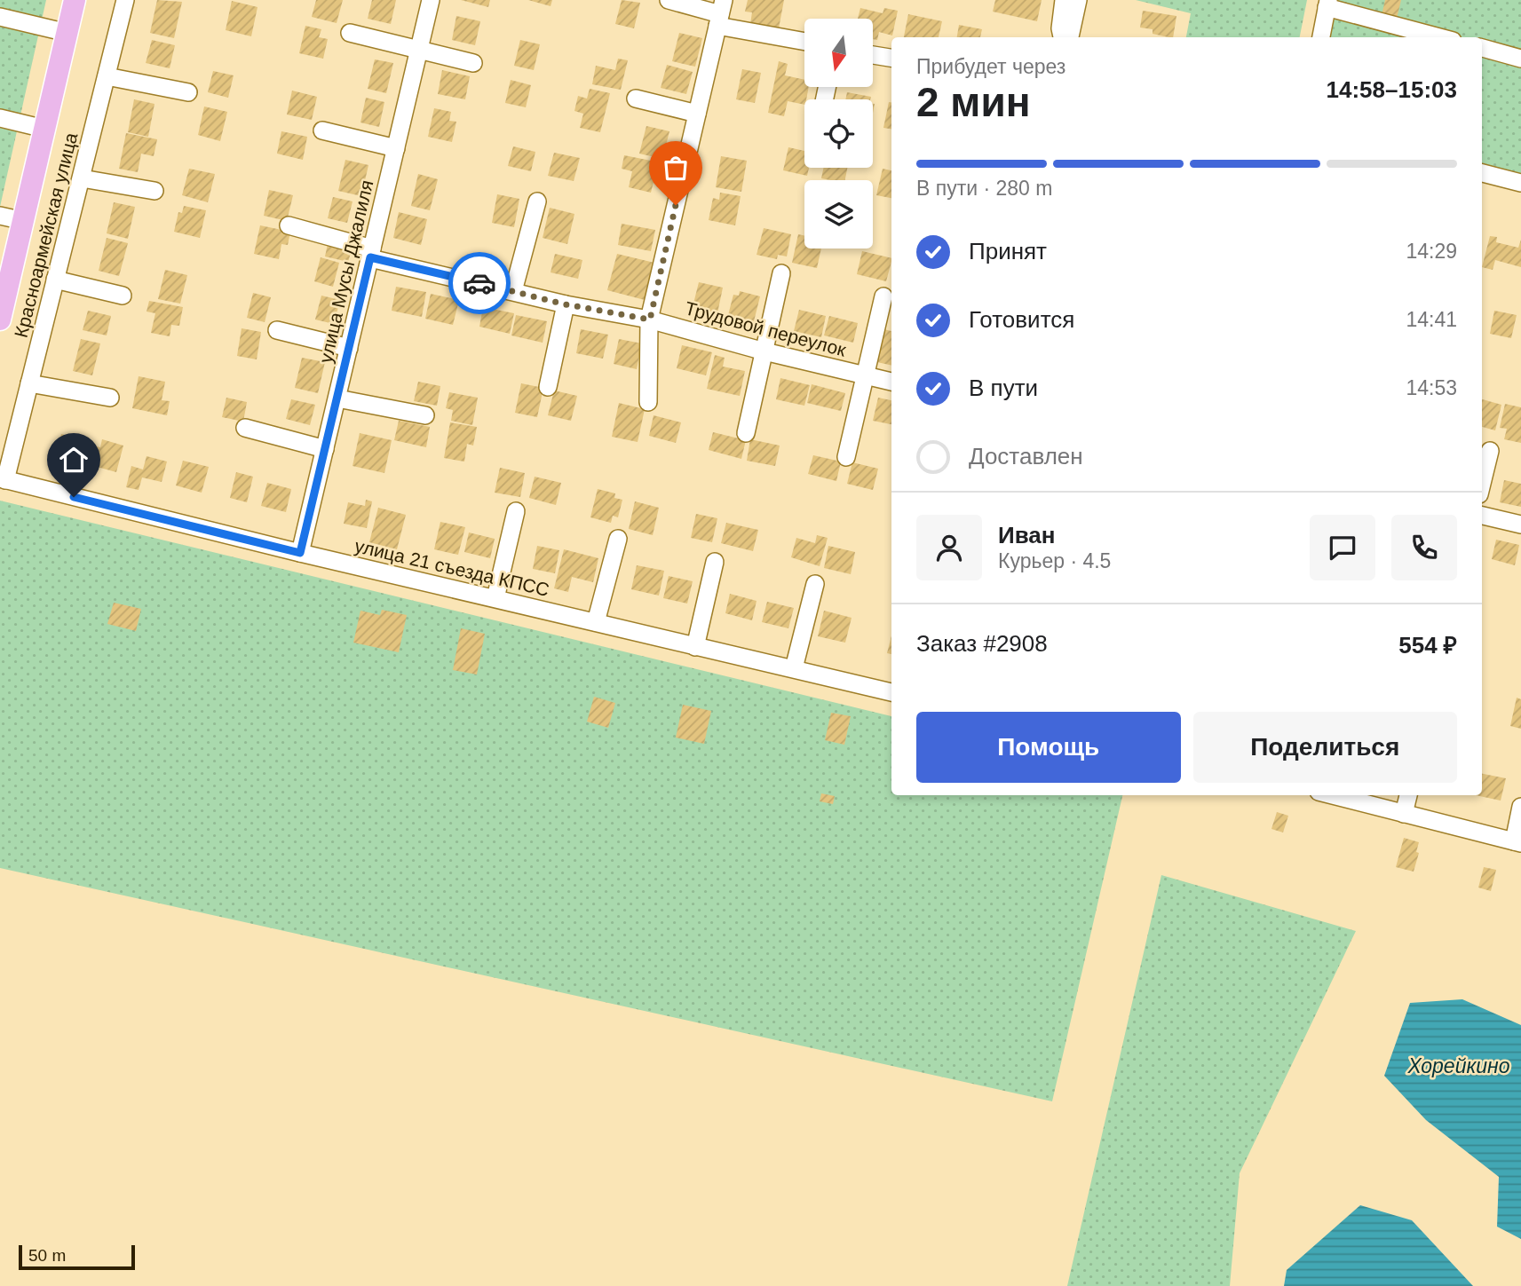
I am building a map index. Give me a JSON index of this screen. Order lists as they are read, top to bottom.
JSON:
{
  "streets": {
    "street": [
      "Красноармейская улица",
      "улица Мусы Джалиля",
      "Трудовой переулок",
      "улица 21 съезда КПСС"
    ]
  },
  "crossings": [
    ["Красноармейская улица", "улица 21 съезда КПСС"],
    ["улица Мусы Джалиля", "Трудовой переулок"],
    ["улица Мусы Джалиля", "улица 21 съезда КПСС"]
  ],
  "water": ["Хорейкино"],
  "scale_bar": "50 m",
  "north": "bottom",
  "page": {
    "heading": ["2 мин", "Прибудет через", "14:58–15:03"],
    "panel": [
      "Иван",
      "Курьер · 4.5",
      "Заказ #2908",
      "554 ₽"
    ],
    "bar": "В пути · 280 m",
    "list": [
      ["Принят", "14:29"],
      ["Готовится", "14:41"],
      ["В пути", "14:53"],
      "Доставлен"
    ],
    "buttons": ["Помощь", "Поделиться"],
    "scale": "50 m"
  }
}
